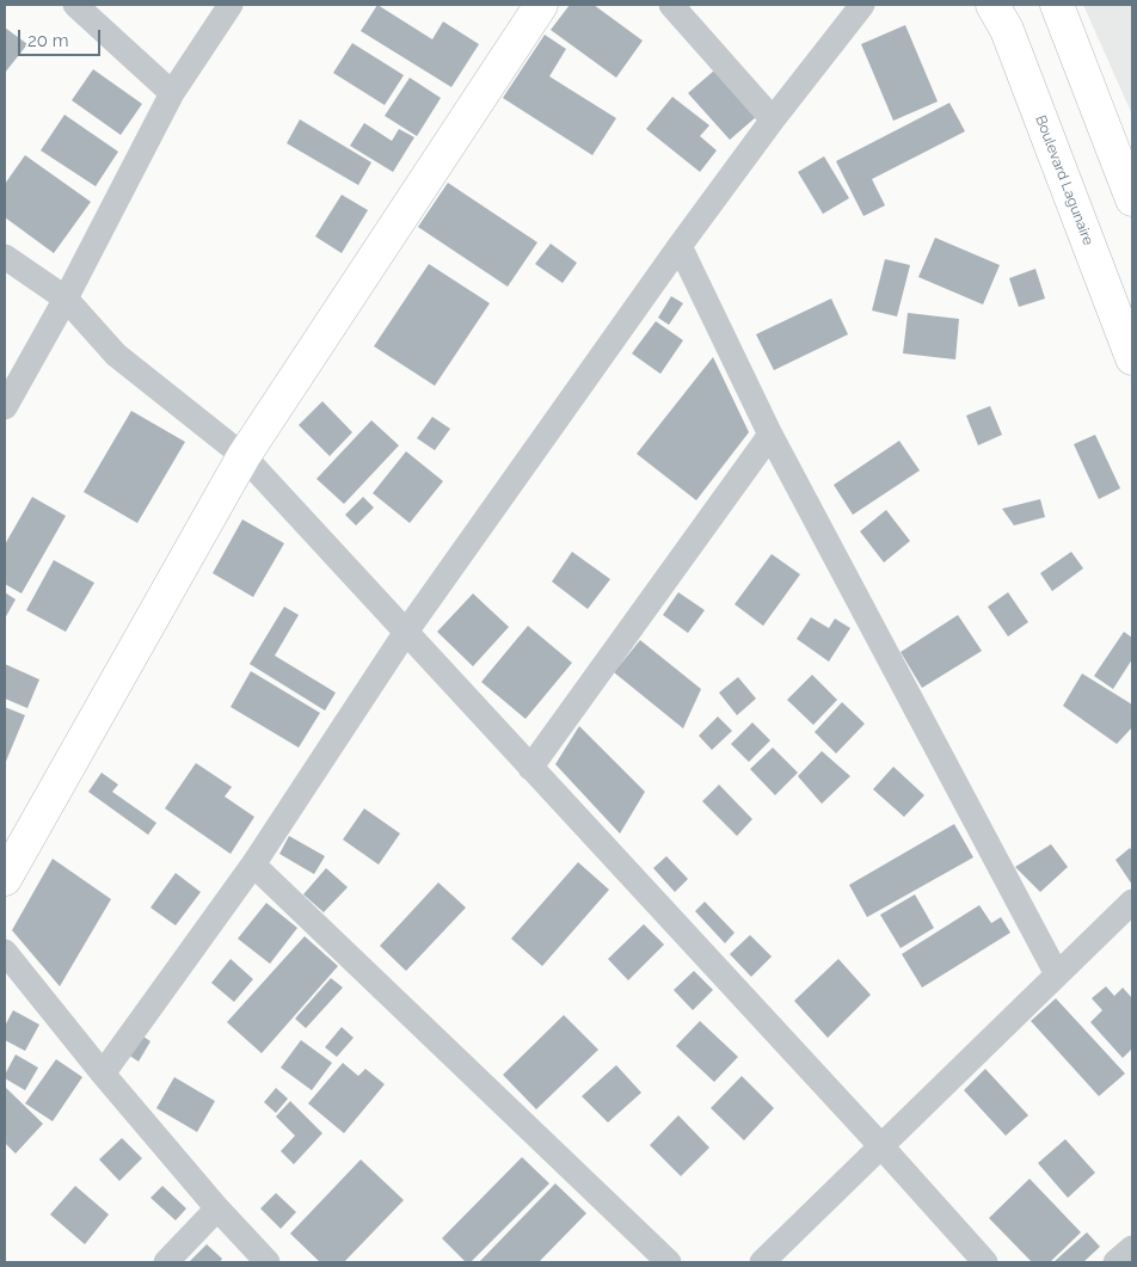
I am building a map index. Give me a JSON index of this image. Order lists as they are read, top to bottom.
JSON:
{
  "streets": {
    "street": ["Boulevard Lagunaire"]
  },
  "scale_bar": "20 m"
}
